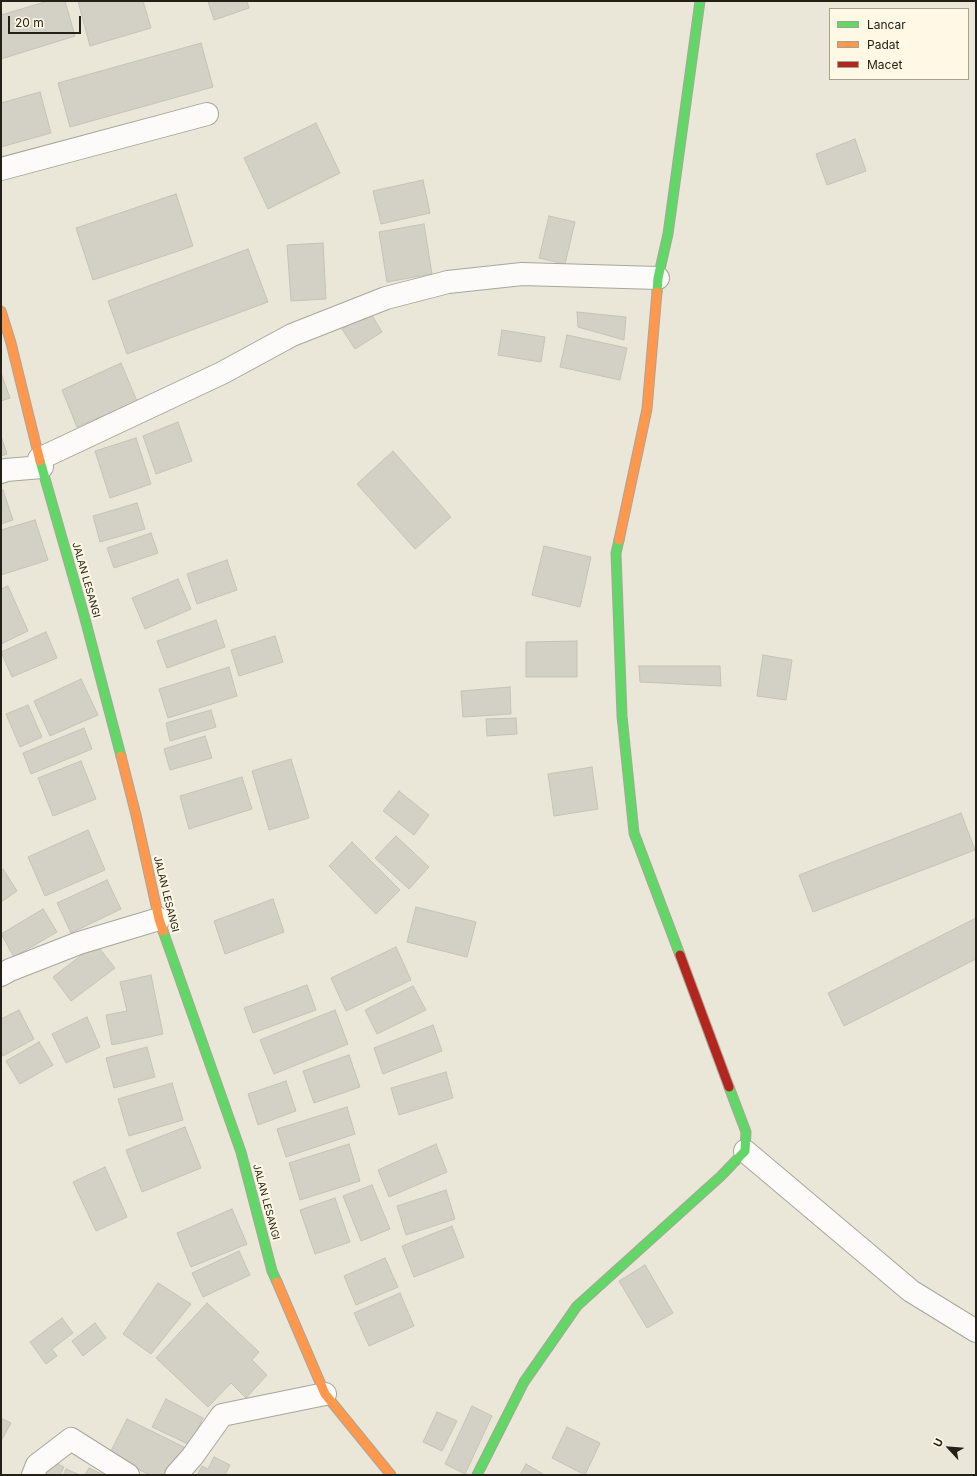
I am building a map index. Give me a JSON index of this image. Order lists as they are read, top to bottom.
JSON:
{
  "streets": {
    "street": ["JALAN LESANGI"]
  },
  "legend": ["Lancar", "Padat", "Macet"],
  "scale_bar": "20 m",
  "north": "top left"
}
